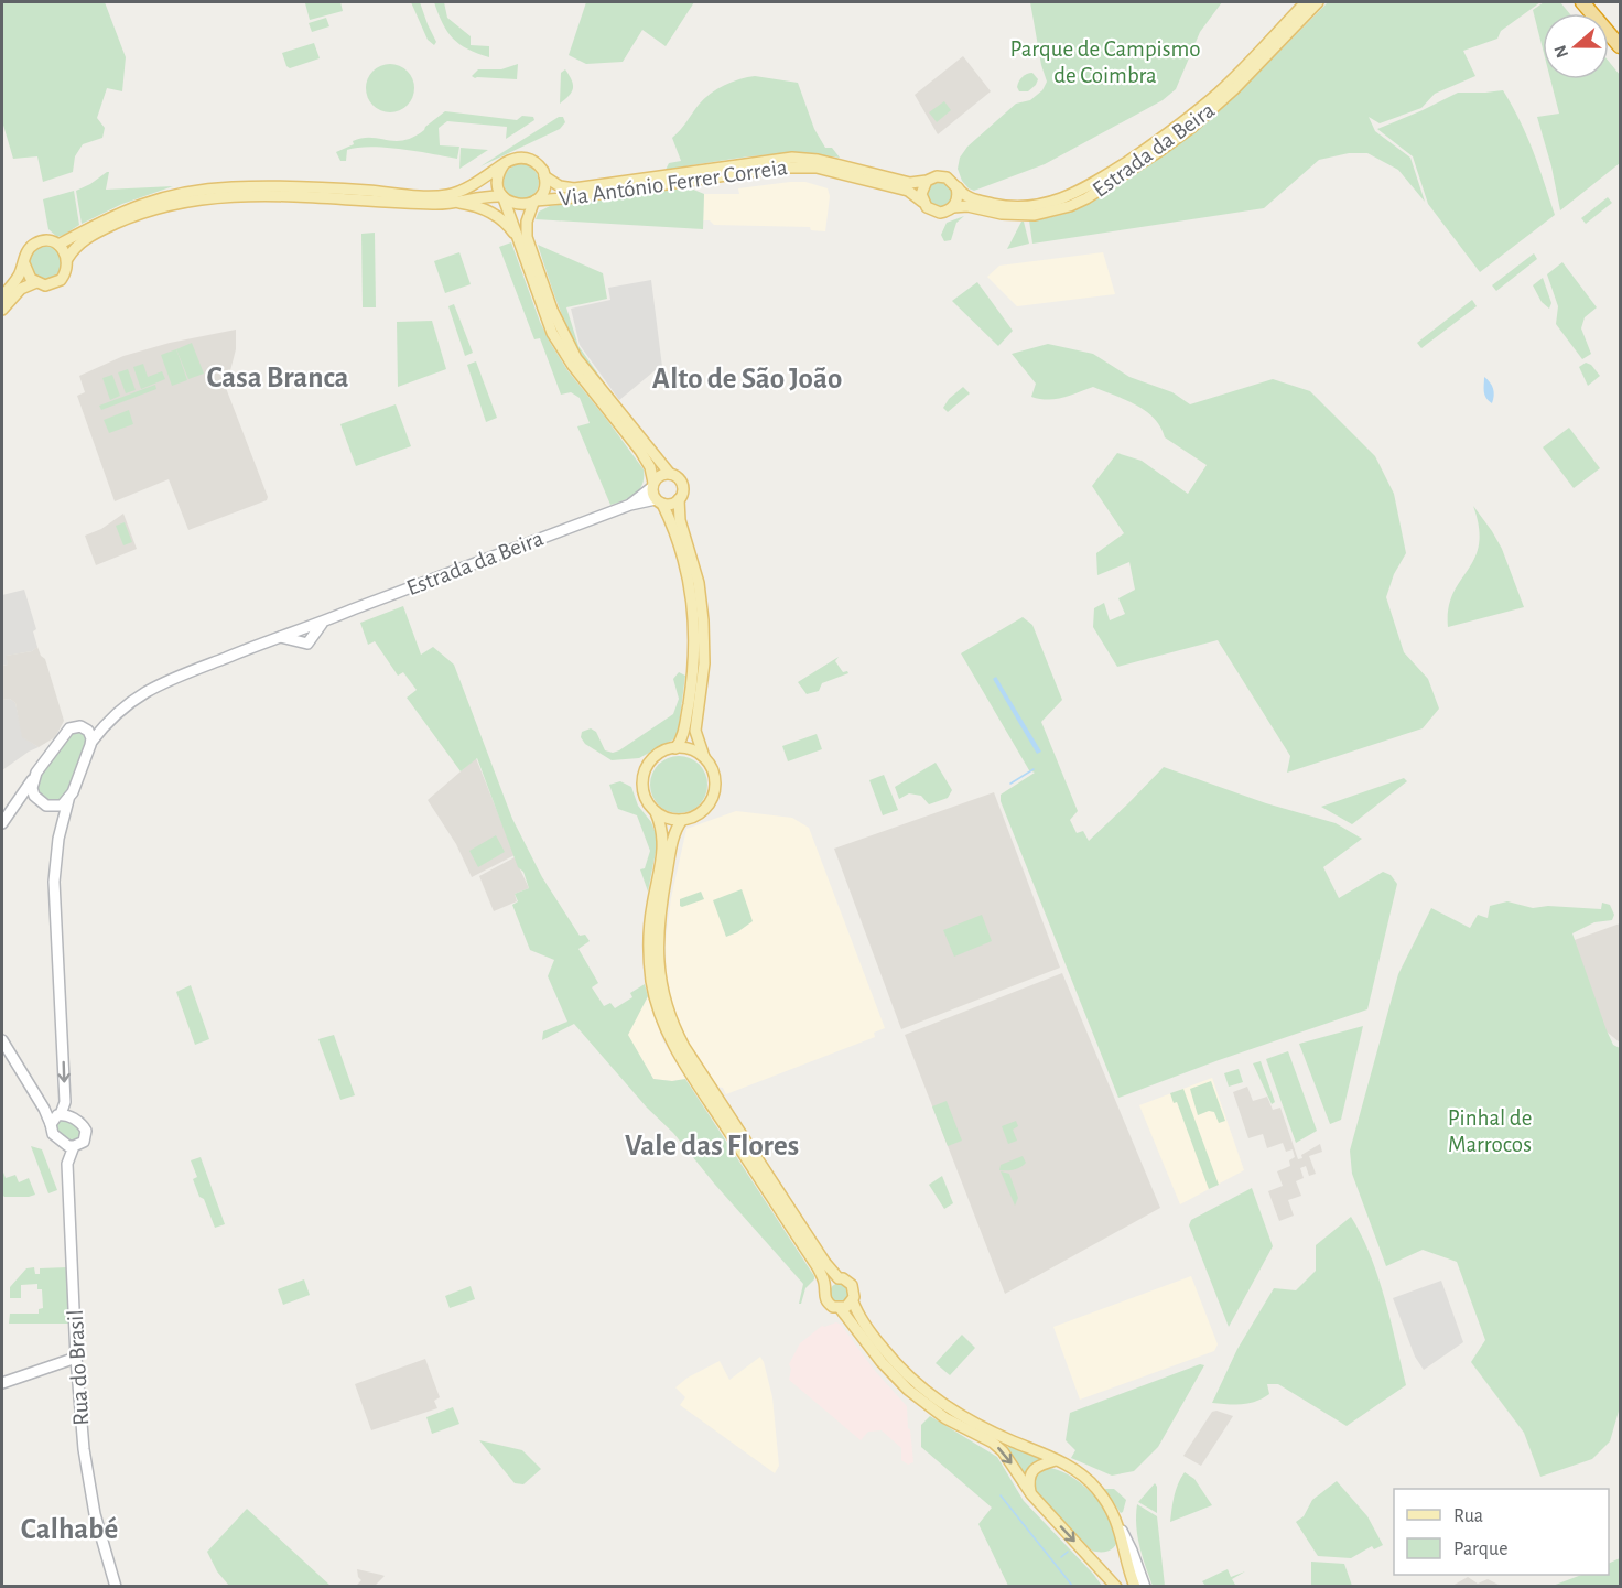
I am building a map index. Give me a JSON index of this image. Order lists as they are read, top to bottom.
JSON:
{
  "streets": {
    "main road": ["Estrada da Beira", "Via António Ferrer Correia", "Rua do Brasil"]
  },
  "crossings": [
    ["Estrada da Beira", "Via António Ferrer Correia"]
  ],
  "districts": [
    "Casa Branca",
    "Alto de São João",
    "Vale das Flores",
    "Calhabé"
  ],
  "parks": ["Parque de Campismo de Coimbra", "Pinhal de Marrocos"],
  "legend": ["Rua", "Parque"],
  "north": "left"
}
